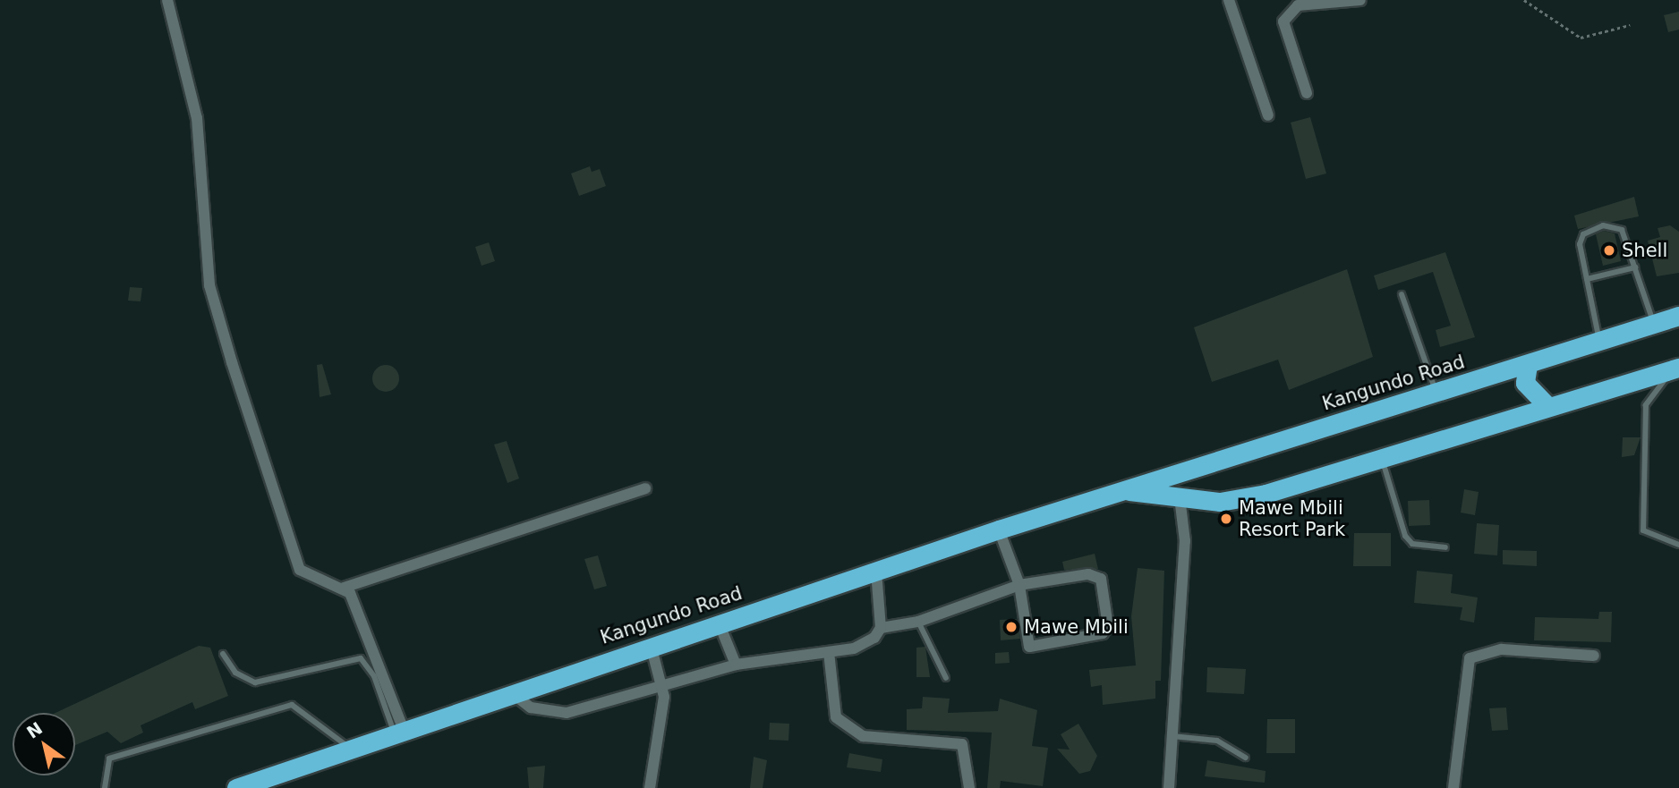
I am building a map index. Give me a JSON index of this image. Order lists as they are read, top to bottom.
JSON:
{
  "streets": {
    "highway": ["Kangundo Road"]
  },
  "places": ["Shell", "Mawe Mbili Resort Park", "Mawe Mbili"],
  "north": "top left"
}
